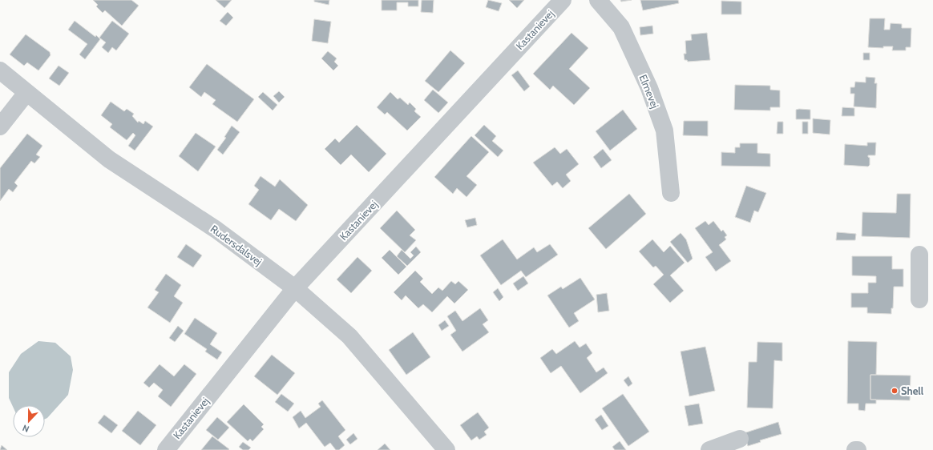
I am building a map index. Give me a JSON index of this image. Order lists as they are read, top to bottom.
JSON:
{
  "streets": {
    "street": ["Kastanievej", "Elmevej", "Rudersdalsvej"]
  },
  "crossings": [
    ["Kastanievej", "Rudersdalsvej"]
  ],
  "places": ["Shell"],
  "north": "bottom"
}
